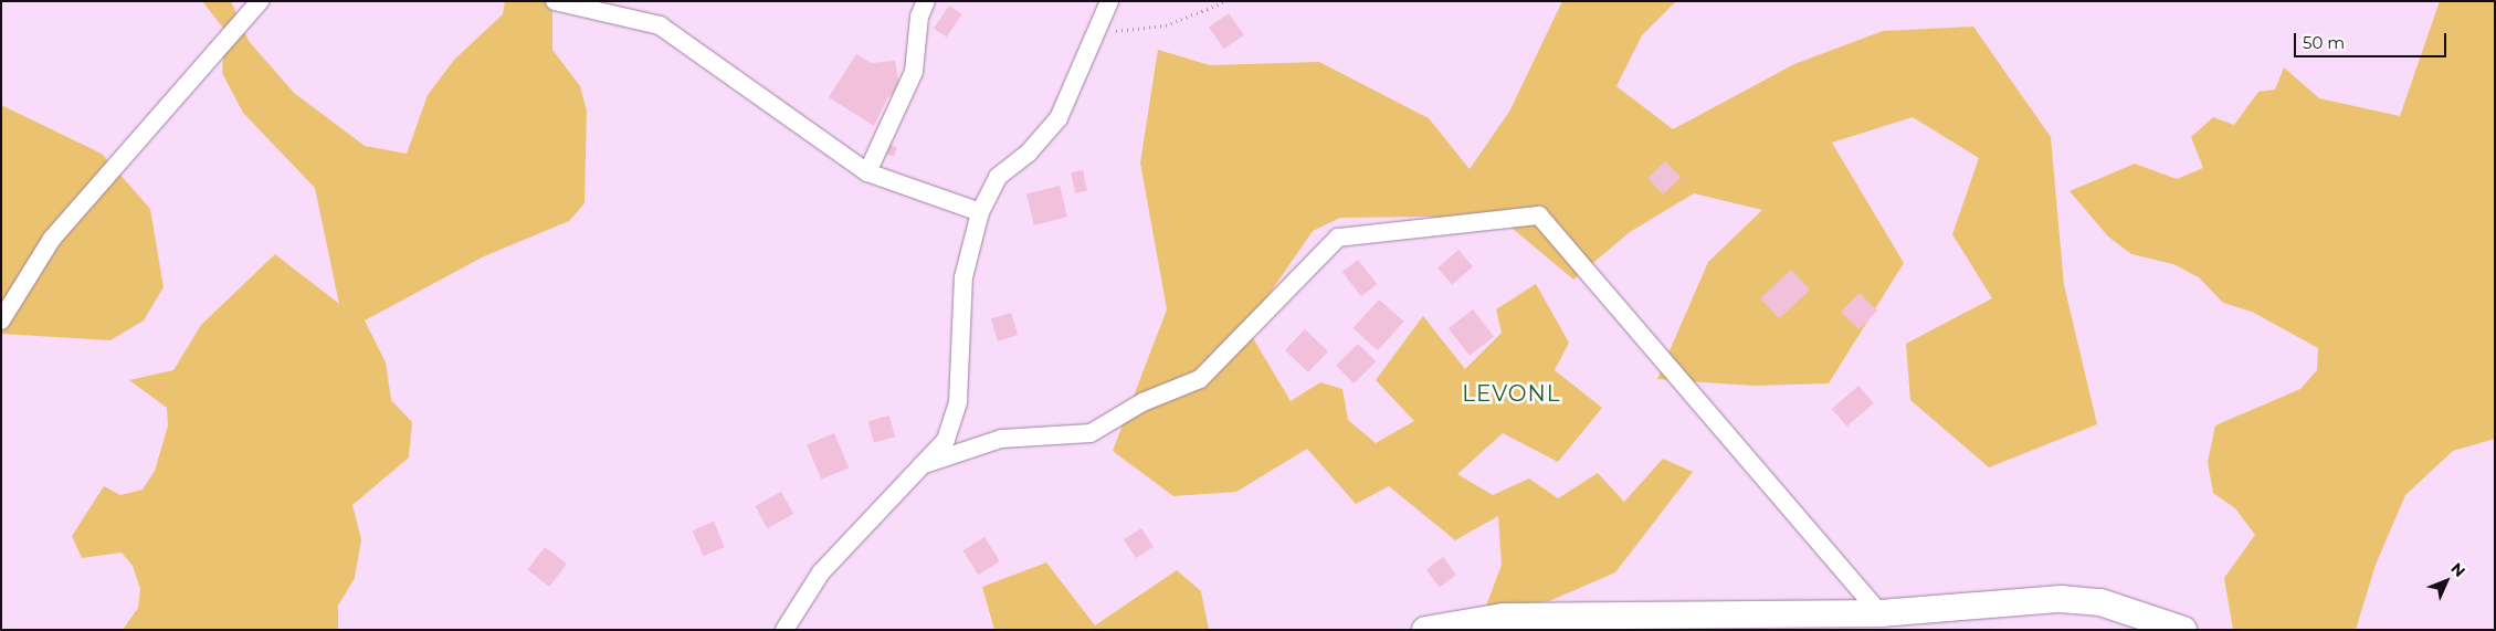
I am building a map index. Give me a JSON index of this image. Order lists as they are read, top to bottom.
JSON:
{
  "districts": ["LEVONL"],
  "scale_bar": "50 m",
  "north": "top right"
}
